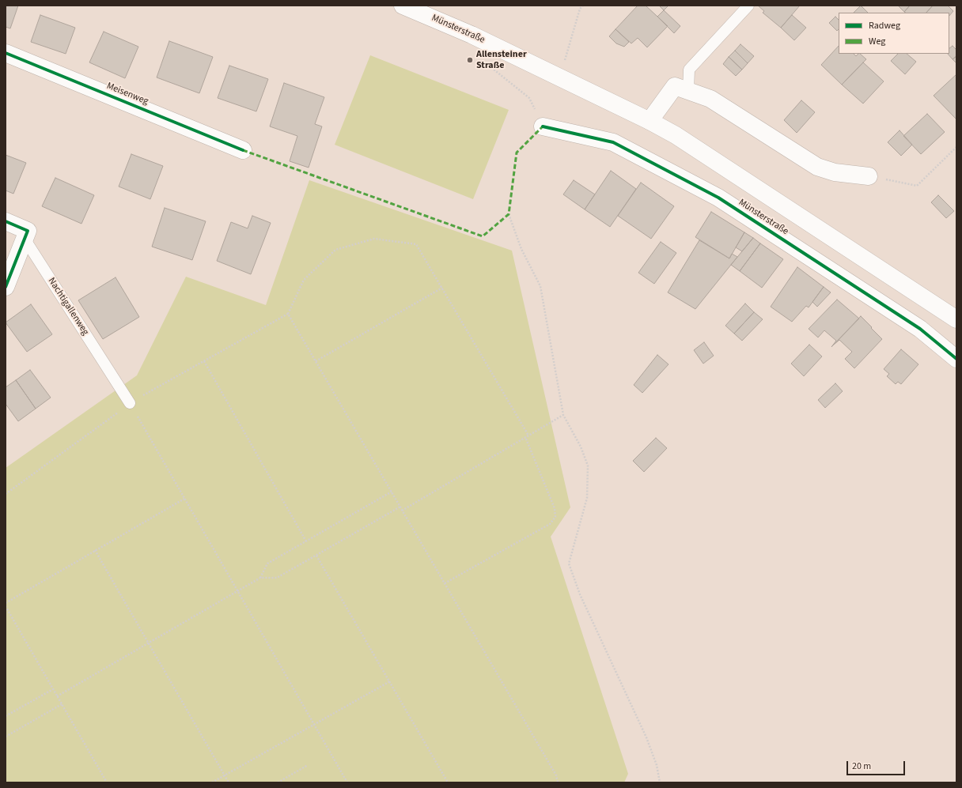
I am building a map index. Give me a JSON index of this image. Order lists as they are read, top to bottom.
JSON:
{
  "streets": {
    "street": ["Münsterstraße", "Meisenweg", "Nachtigallenweg"]
  },
  "places": ["Allensteiner Straße"],
  "legend": ["Radweg", "Weg"],
  "scale_bar": "20 m"
}
